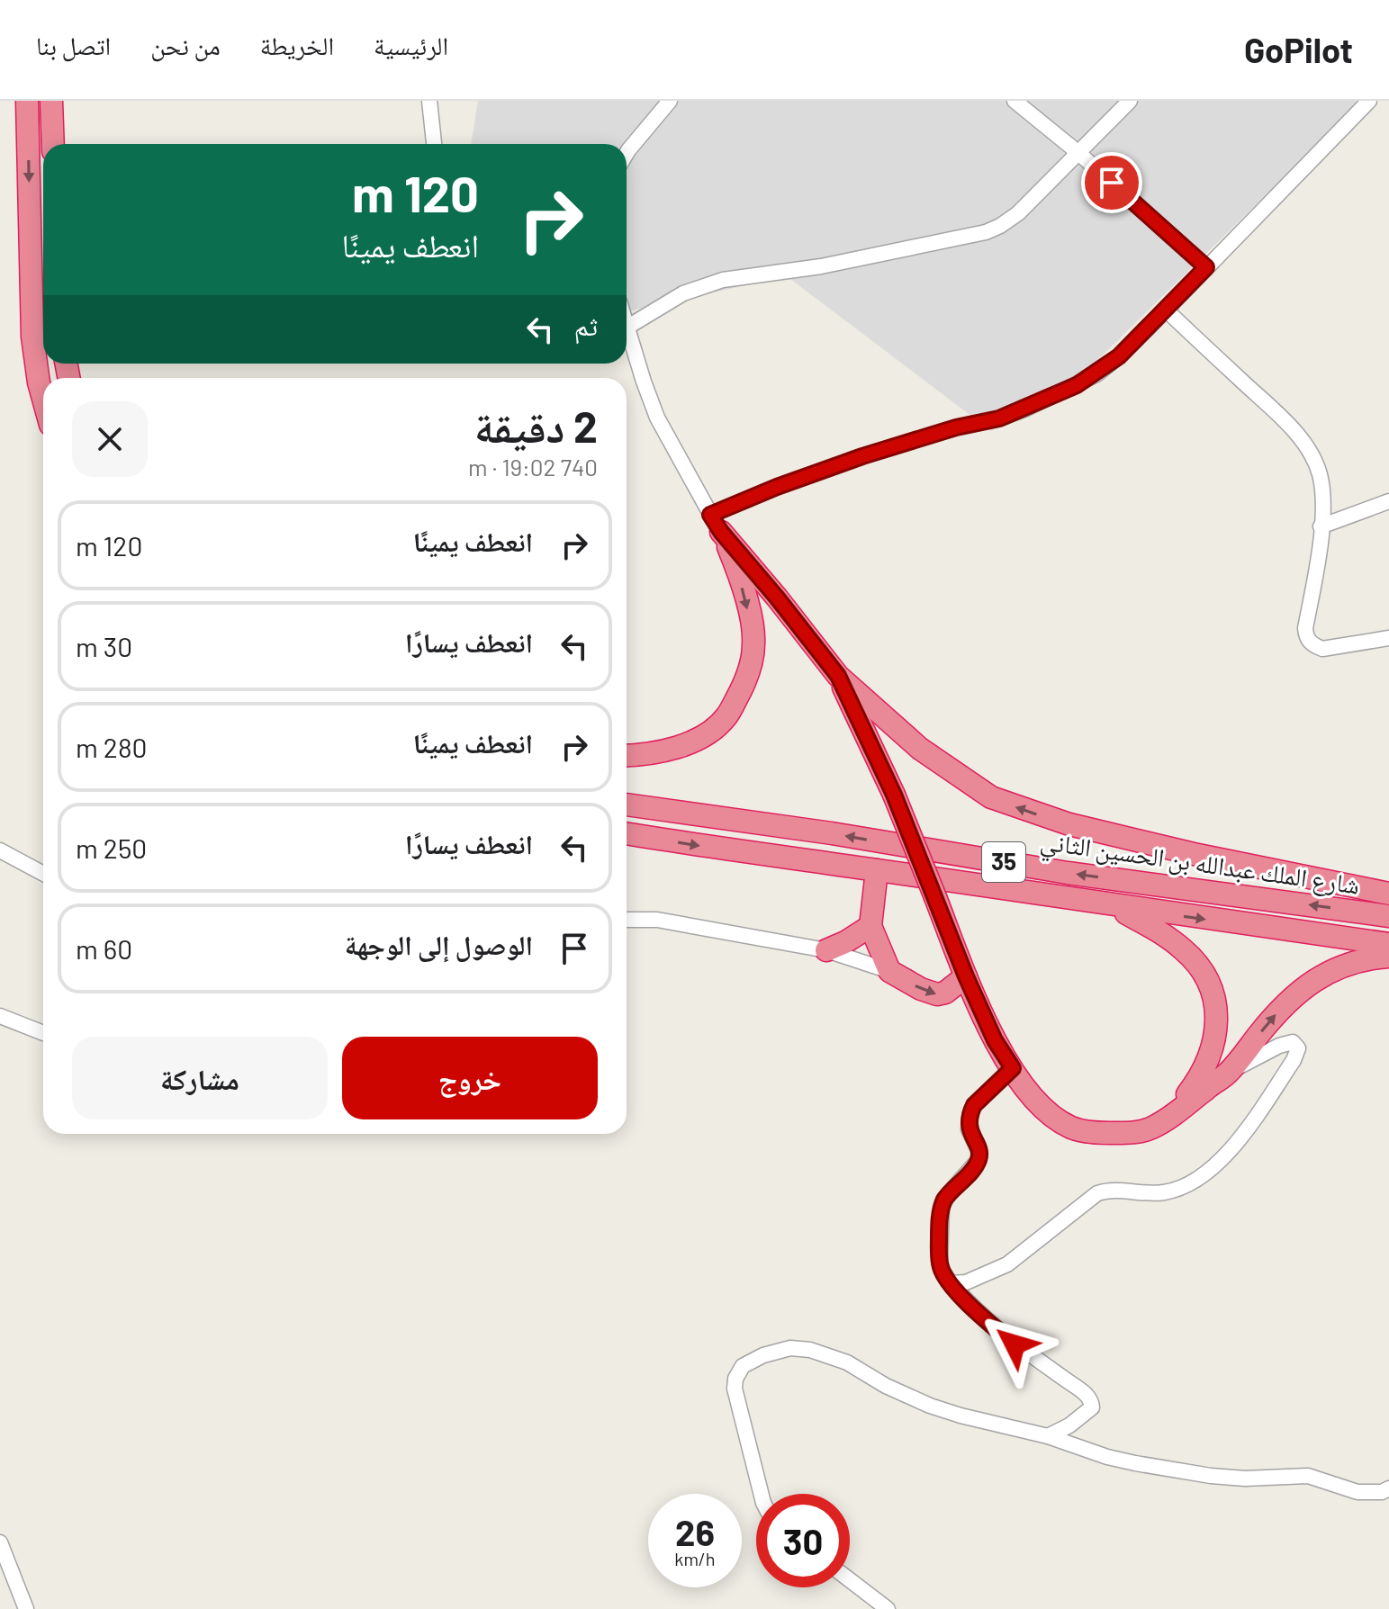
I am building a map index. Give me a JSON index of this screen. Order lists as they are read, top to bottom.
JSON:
{
  "streets": {
    "highway": ["35", "شارع الملك عبدالله بن الحسين الثاني"]
  },
  "page": {
    "header": "GoPilot",
    "nav": [
      "الرئيسية",
      "الخريطة",
      "من نحن",
      "اتصل بنا"
    ],
    "turn": ["120 m", "انعطف يمينًا"],
    "then": "ثم",
    "heading": ["2 دقيقة", "740 m · 19:02"],
    "list": [
      {
        "name": "انعطف يمينًا",
        "value": "120 m"
      },
      {
        "name": "انعطف يسارًا",
        "value": "30 m"
      },
      {
        "name": "انعطف يمينًا",
        "value": "280 m"
      },
      {
        "name": "انعطف يسارًا",
        "value": "250 m"
      },
      {
        "name": "الوصول إلى الوجهة",
        "value": "60 m"
      }
    ],
    "buttons": ["خروج", "مشاركة"],
    "speed": "26 km/h",
    "limit": "30"
  }
}
